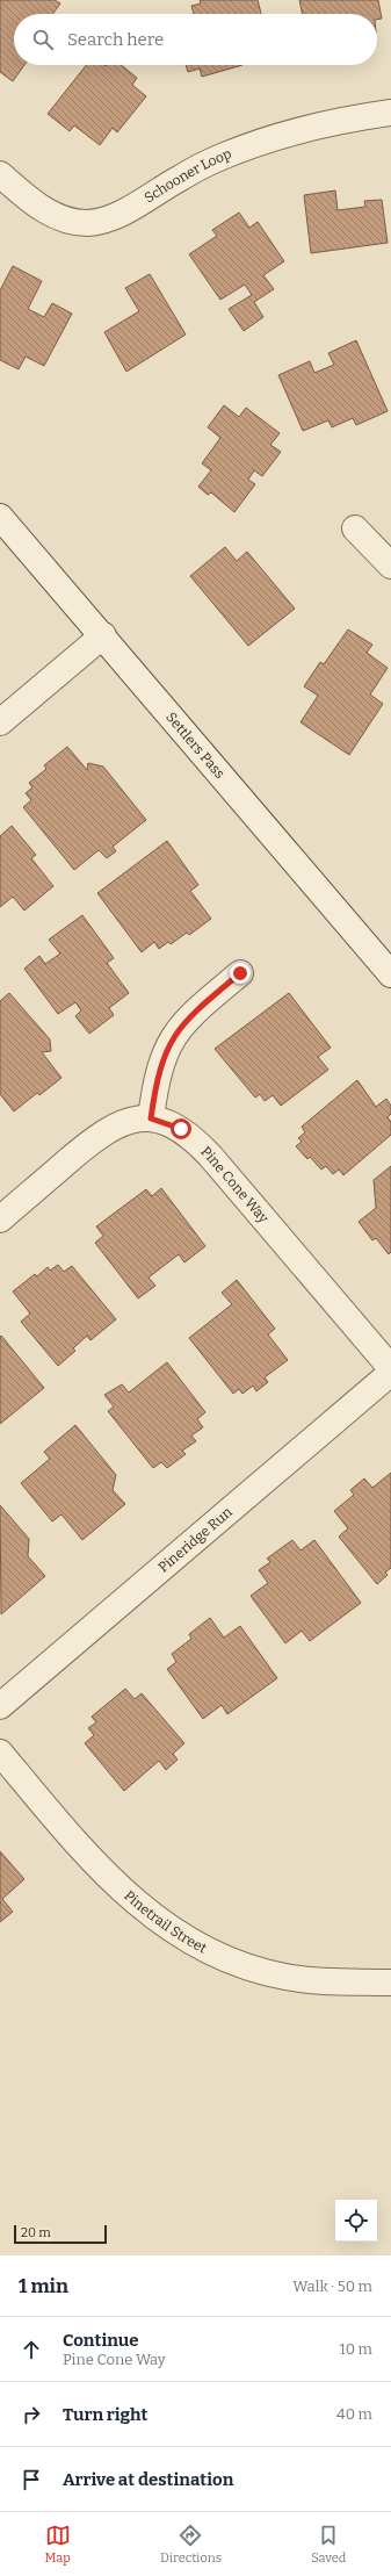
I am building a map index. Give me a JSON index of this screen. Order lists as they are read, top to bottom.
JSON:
{
  "streets": {
    "street": [
      "Schooner Loop",
      "Settlers Pass",
      "Pine Cone Way",
      "Pineridge Run",
      "Pinetrail Street"
    ]
  },
  "scale_bar": "20 m",
  "page": {
    "search": "Search here",
    "scale": "20 m",
    "heading": ["1 min", "Walk · 50 m"],
    "list": [
      ["Continue", "Pine Cone Way", "10 m"],
      ["Turn right", "40 m"],
      "Arrive at destination"
    ],
    "nav": ["Map", "Directions", "Saved"]
  }
}
